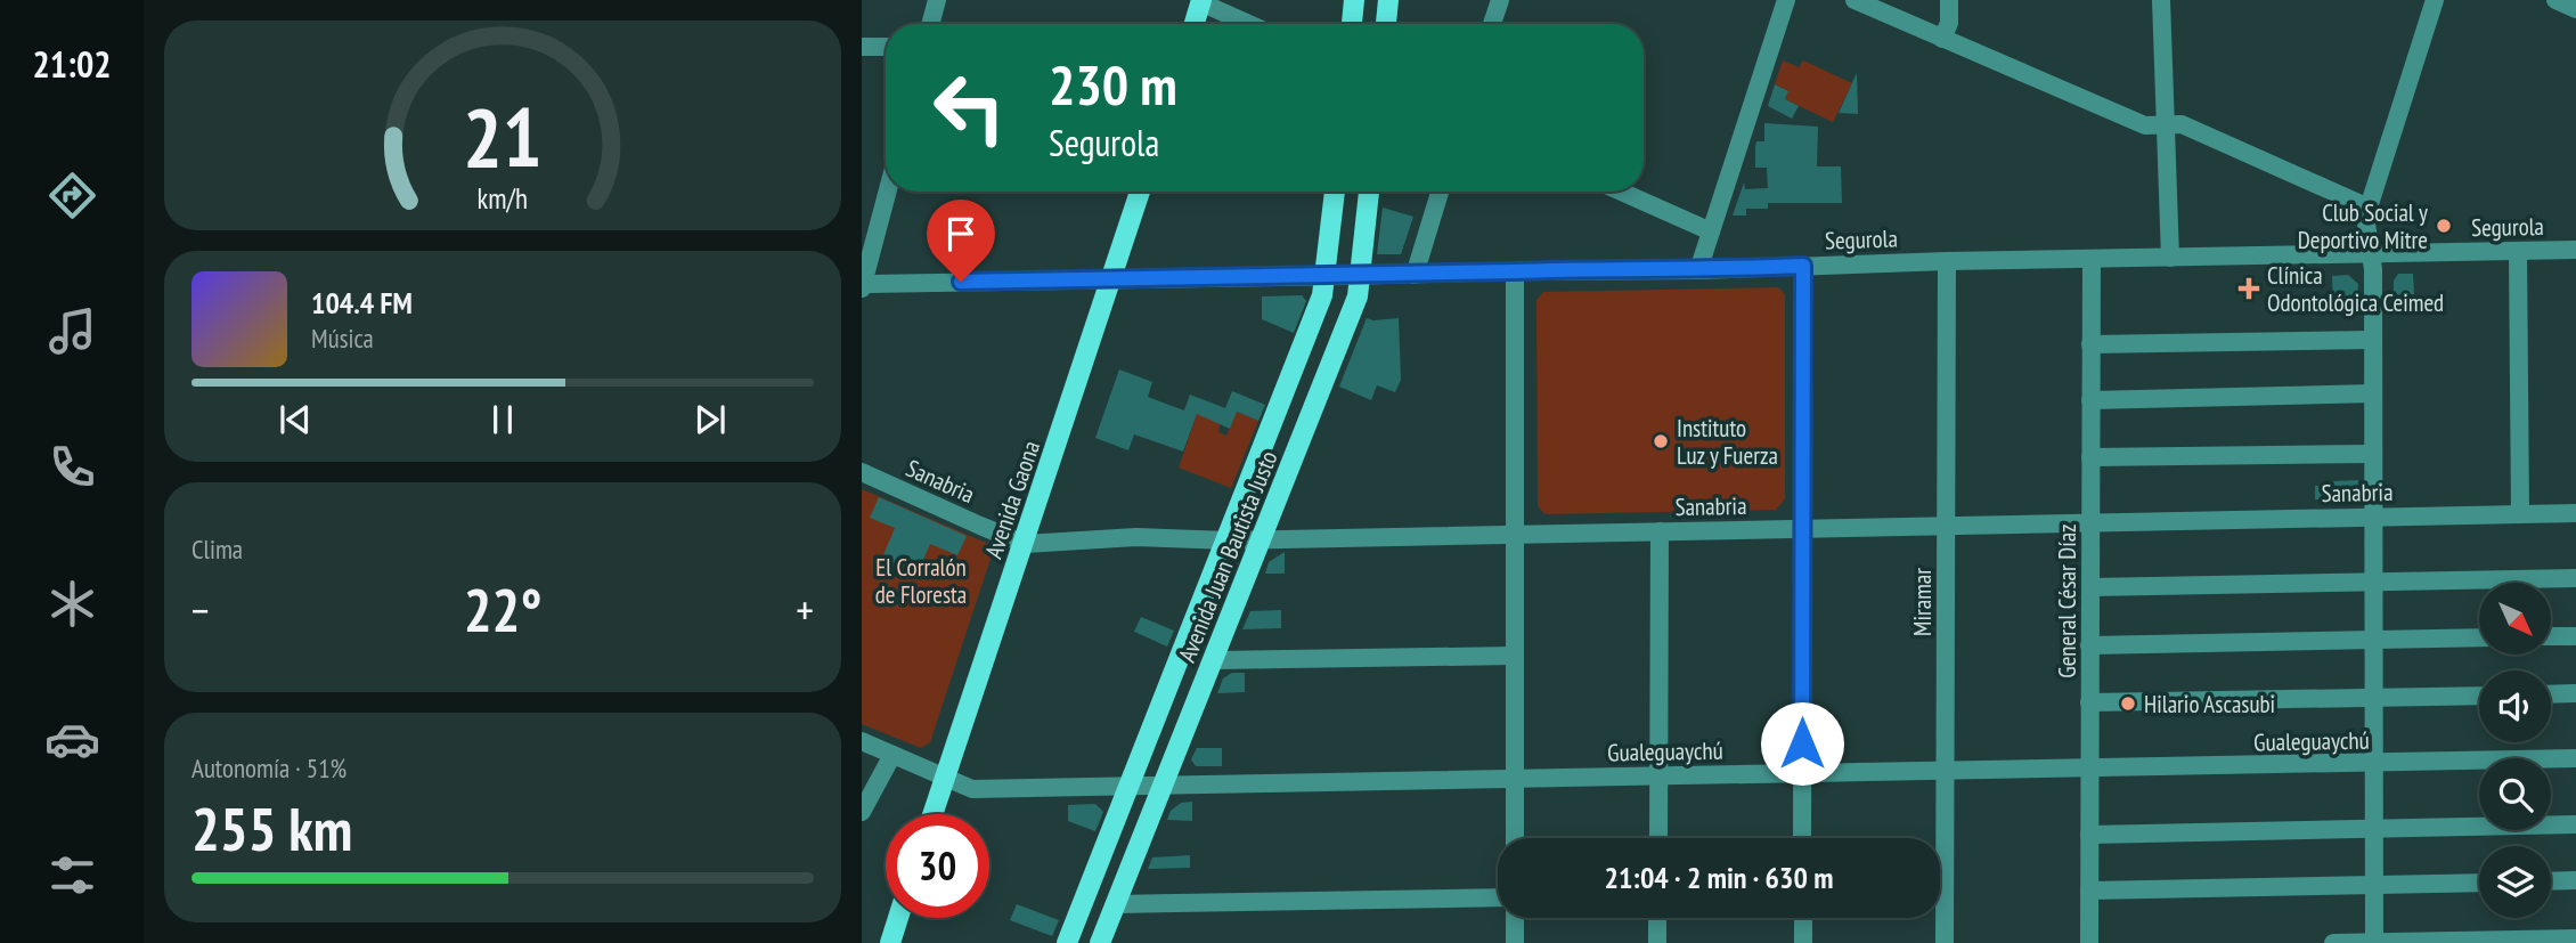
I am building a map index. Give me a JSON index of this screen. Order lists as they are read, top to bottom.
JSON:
{
  "streets": {
    "main road": ["Avenida Gaona", "Avenida Juan Bautista Justo"],
    "street": [
      "Segurola",
      "Sanabria",
      "General César Díaz",
      "Miramar",
      "Gualeguaychú"
    ]
  },
  "crossings": [
    ["Segurola", "Avenida Gaona"],
    ["Segurola", "Avenida Juan Bautista Justo"],
    ["Segurola", "General César Díaz"],
    ["Segurola", "Miramar"],
    ["Sanabria", "Avenida Gaona"],
    ["Sanabria", "Avenida Juan Bautista Justo"],
    ["Sanabria", "General César Díaz"],
    ["Sanabria", "Miramar"],
    ["Avenida Gaona", "Gualeguaychú"],
    ["Avenida Juan Bautista Justo", "Gualeguaychú"],
    ["General César Díaz", "Gualeguaychú"],
    ["Miramar", "Gualeguaychú"]
  ],
  "parks": ["El Corralón de Floresta"],
  "places": {
    "other": ["Club Social y Deportivo Mitre", "Instituto Luz y Fuerza", "Hilario Ascasubi"],
    "health": ["Clínica Odontológica Ceimed"]
  },
  "north": "bottom right",
  "page": {
    "tabs": "21:02",
    "turn": ["230 m", "Segurola"],
    "song": ["104.4 FM", "Música"],
    "tile": [
      "Clima",
      ["Autonomía · 51%", "255 km"]
    ],
    "heat": ["−", "22°", "+"],
    "limit": "30",
    "trip": "21:04 · 2 min · 630 m",
    "gauge": ["21", "km/h"]
  }
}
